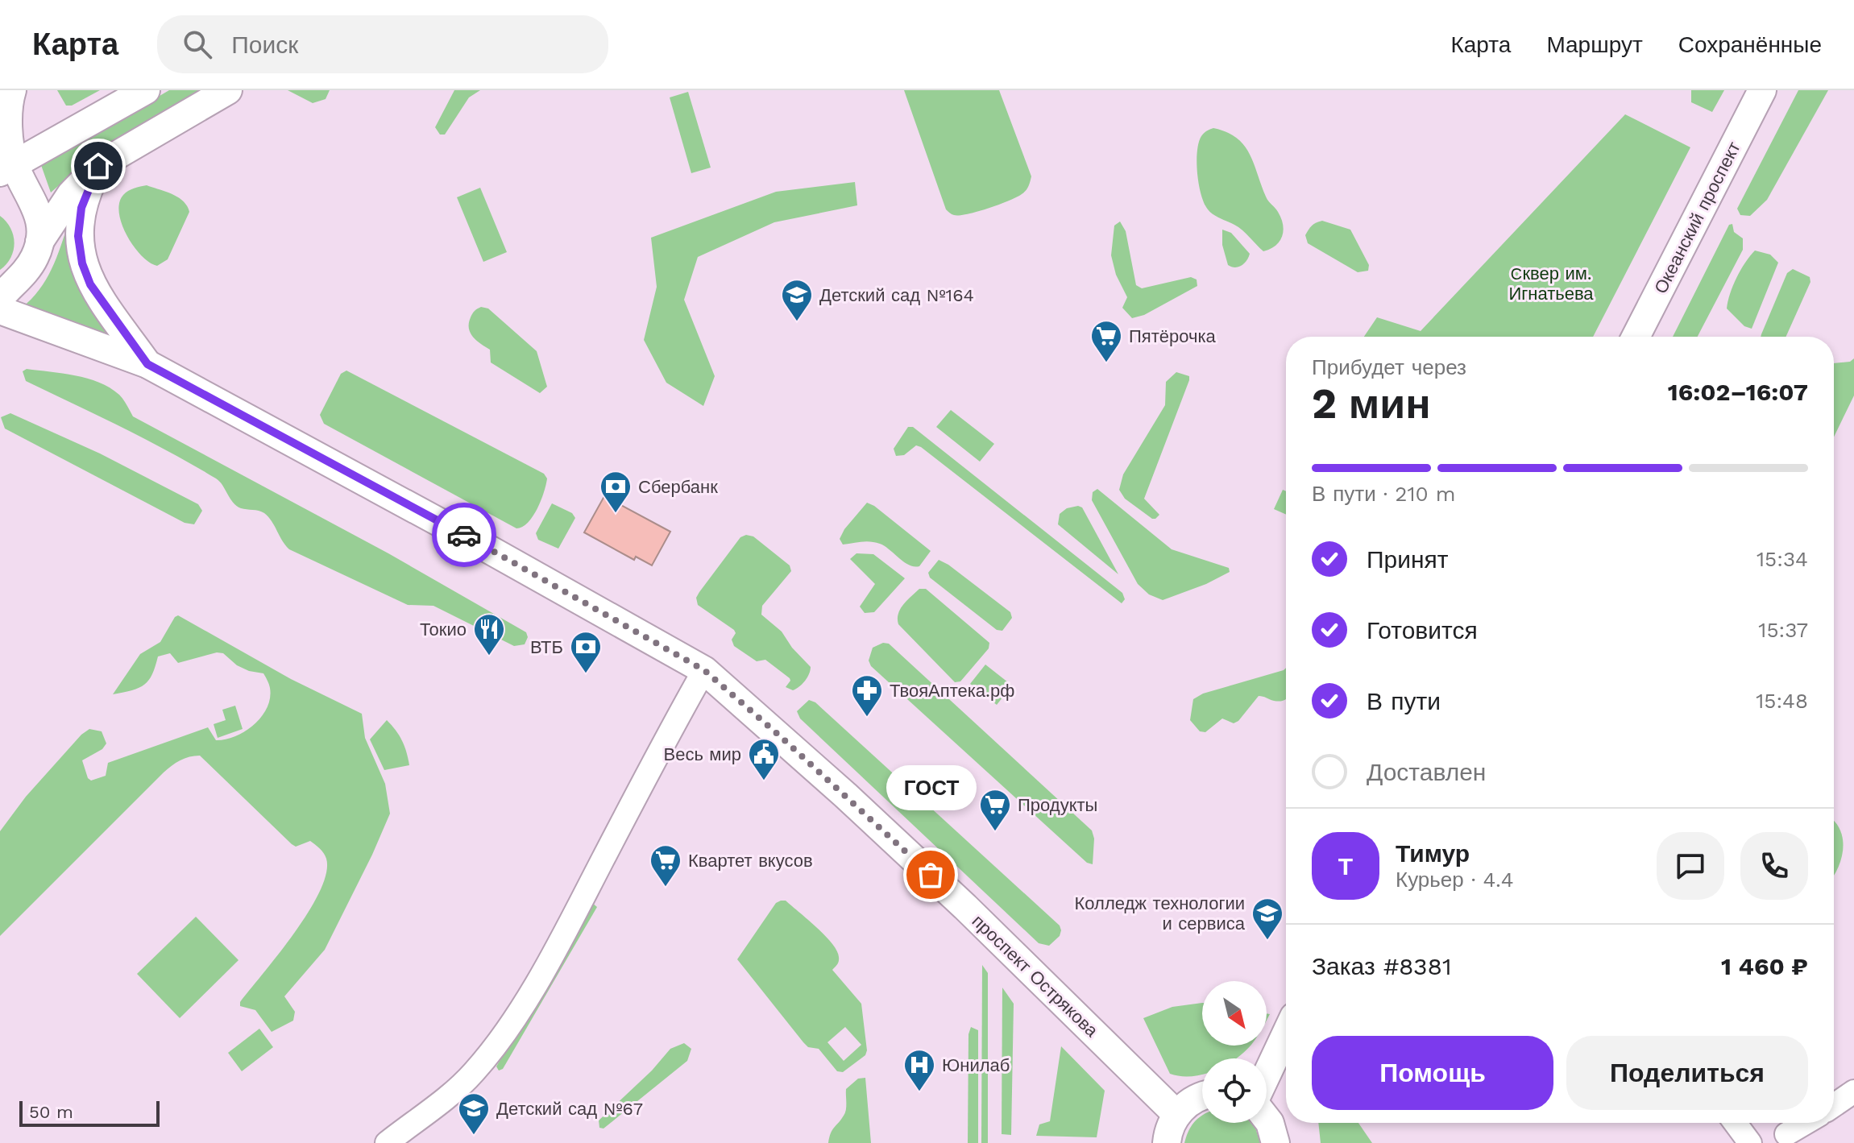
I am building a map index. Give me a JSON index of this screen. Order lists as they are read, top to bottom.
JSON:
{
  "streets": {
    "main road": ["Океанский проспект", "проспект Острякова"]
  },
  "parks": ["Cквер им. Игнатьева"],
  "places": {
    "school or university": ["Детский сад №164", "Колледж технологии и сервиса", "Детский сад №67"],
    "supermarket": ["Пятёрочка", "Продукты", "Квартет вкусов"],
    "bank": ["Сбербанк", "ВТБ"],
    "restaurant": ["Токио"],
    "pharmacy": ["ТвояАптека.рф"],
    "public building": ["Весь мир"],
    "other": ["ГОСТ"],
    "hospital": ["Юнилаб"]
  },
  "scale_bar": "50 m",
  "north": "bottom right",
  "page": {
    "header": "Карта",
    "search": "Поиск",
    "nav": ["Карта", "Маршрут", "Сохранённые"],
    "heading": ["2 мин", "Прибудет через", "16:02–16:07"],
    "panel": [
      "Тимур",
      "Курьер · 4.4",
      "Заказ #8381",
      "1 460 ₽"
    ],
    "bar": "В пути · 210 m",
    "list": [
      ["Принят", "15:34"],
      ["Готовится", "15:37"],
      ["В пути", "15:48"],
      "Доставлен"
    ],
    "bubble": "ГОСТ",
    "round": "Т",
    "buttons": ["Помощь", "Поделиться"],
    "scale": "50 m"
  }
}
